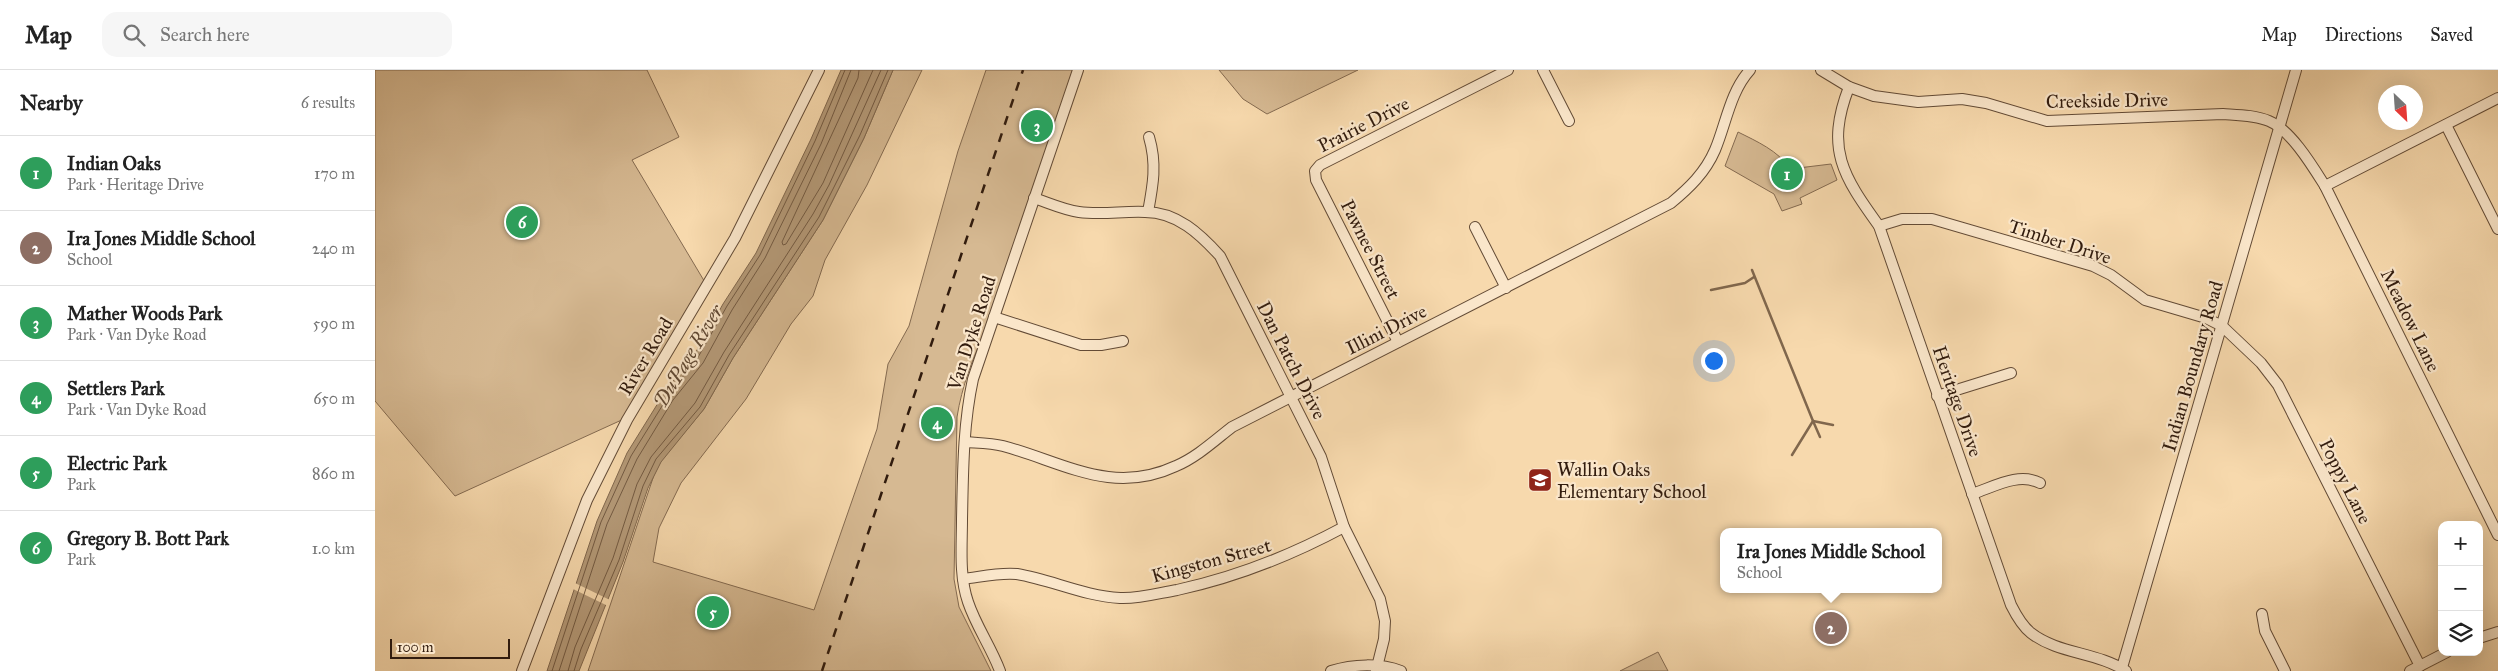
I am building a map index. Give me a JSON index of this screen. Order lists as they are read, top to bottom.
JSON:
{
  "streets": {
    "street": [
      "Creekside Drive",
      "Prairie Drive",
      "Timber Drive",
      "Pawnee Street",
      "Meadow Lane",
      "Illini Drive",
      "Van Dyke Road",
      "River Road",
      "Dan Patch Drive",
      "Indian Boundary Road",
      "Heritage Drive",
      "Poppy Lane",
      "Kingston Street"
    ]
  },
  "crossings": [
    ["Creekside Drive", "Meadow Lane"],
    ["Creekside Drive", "Indian Boundary Road"],
    ["Creekside Drive", "Heritage Drive"],
    ["Prairie Drive", "Pawnee Street"],
    ["Timber Drive", "Indian Boundary Road"],
    ["Timber Drive", "Heritage Drive"],
    ["Timber Drive", "Poppy Lane"],
    ["Pawnee Street", "Illini Drive"],
    ["Meadow Lane", "Indian Boundary Road"],
    ["Illini Drive", "Van Dyke Road"],
    ["Illini Drive", "Dan Patch Drive"],
    ["Van Dyke Road", "Dan Patch Drive"],
    ["Van Dyke Road", "Kingston Street"],
    ["Dan Patch Drive", "Kingston Street"],
    ["Indian Boundary Road", "Heritage Drive"],
    ["Indian Boundary Road", "Poppy Lane"]
  ],
  "water": ["DuPage River"],
  "places": {
    "school or university": ["Wallin Oaks Elementary School"]
  },
  "scale_bar": "100 m",
  "north": "bottom right",
  "page": {
    "header": "Map",
    "search": "Search here",
    "nav": ["Map", "Directions", "Saved"],
    "heading": ["Nearby", "6 results"],
    "pins": [
      "3",
      "1",
      "6",
      "4",
      "5",
      "2"
    ],
    "list": [
      {
        "mark": "1",
        "name": "Indian Oaks",
        "note": "Park · Heritage Drive",
        "value": "170 m"
      },
      {
        "mark": "2",
        "name": "Ira Jones Middle School",
        "note": "School",
        "value": "240 m"
      },
      {
        "mark": "3",
        "name": "Mather Woods Park",
        "note": "Park · Van Dyke Road",
        "value": "590 m"
      },
      {
        "mark": "4",
        "name": "Settlers Park",
        "note": "Park · Van Dyke Road",
        "value": "650 m"
      },
      {
        "mark": "5",
        "name": "Electric Park",
        "note": "Park",
        "value": "860 m"
      },
      {
        "mark": "6",
        "name": "Gregory B. Bott Park",
        "note": "Park",
        "value": "1.0 km"
      }
    ],
    "map_buttons": ["+", "−"],
    "popup": ["Ira Jones Middle School", "School"],
    "scale": "100 m"
  }
}
